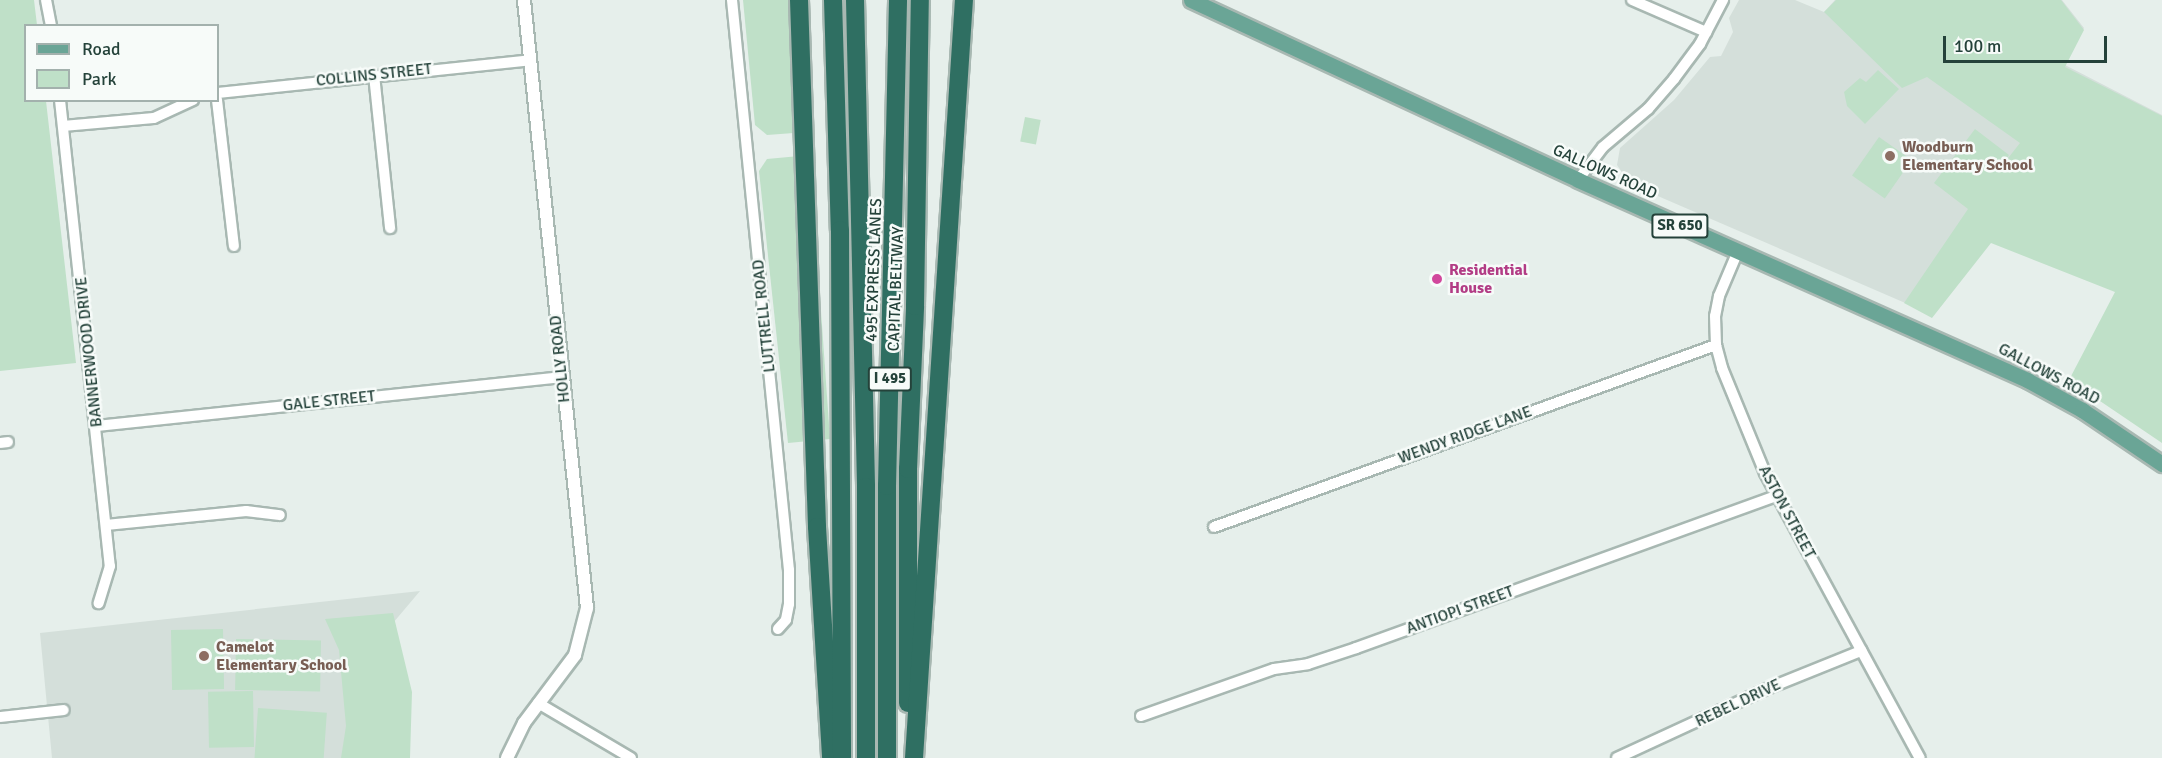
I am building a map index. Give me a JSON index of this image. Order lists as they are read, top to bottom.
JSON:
{
  "streets": {
    "highway": ["495 EXPRESS LANES", "CAPITAL BELTWAY", "I 495"],
    "main road": ["GALLOWS ROAD", "SR 650"],
    "street": [
      "COLLINS STREET",
      "LUTTRELL ROAD",
      "BANNERWOOD DRIVE",
      "HOLLY ROAD",
      "GALE STREET",
      "WENDY RIDGE LANE",
      "ASTON STREET",
      "ANTIOPI STREET",
      "REBEL DRIVE"
    ]
  },
  "crossings": [
    ["COLLINS STREET", "HOLLY ROAD"],
    ["GALLOWS ROAD", "ASTON STREET"],
    ["BANNERWOOD DRIVE", "GALE STREET"],
    ["HOLLY ROAD", "GALE STREET"],
    ["WENDY RIDGE LANE", "ASTON STREET"],
    ["ASTON STREET", "ANTIOPI STREET"],
    ["ASTON STREET", "REBEL DRIVE"]
  ],
  "places": ["Woodburn Elementary School", "Residential House", "Camelot Elementary School"],
  "legend": ["Road", "Park"],
  "scale_bar": "100 m"
}
